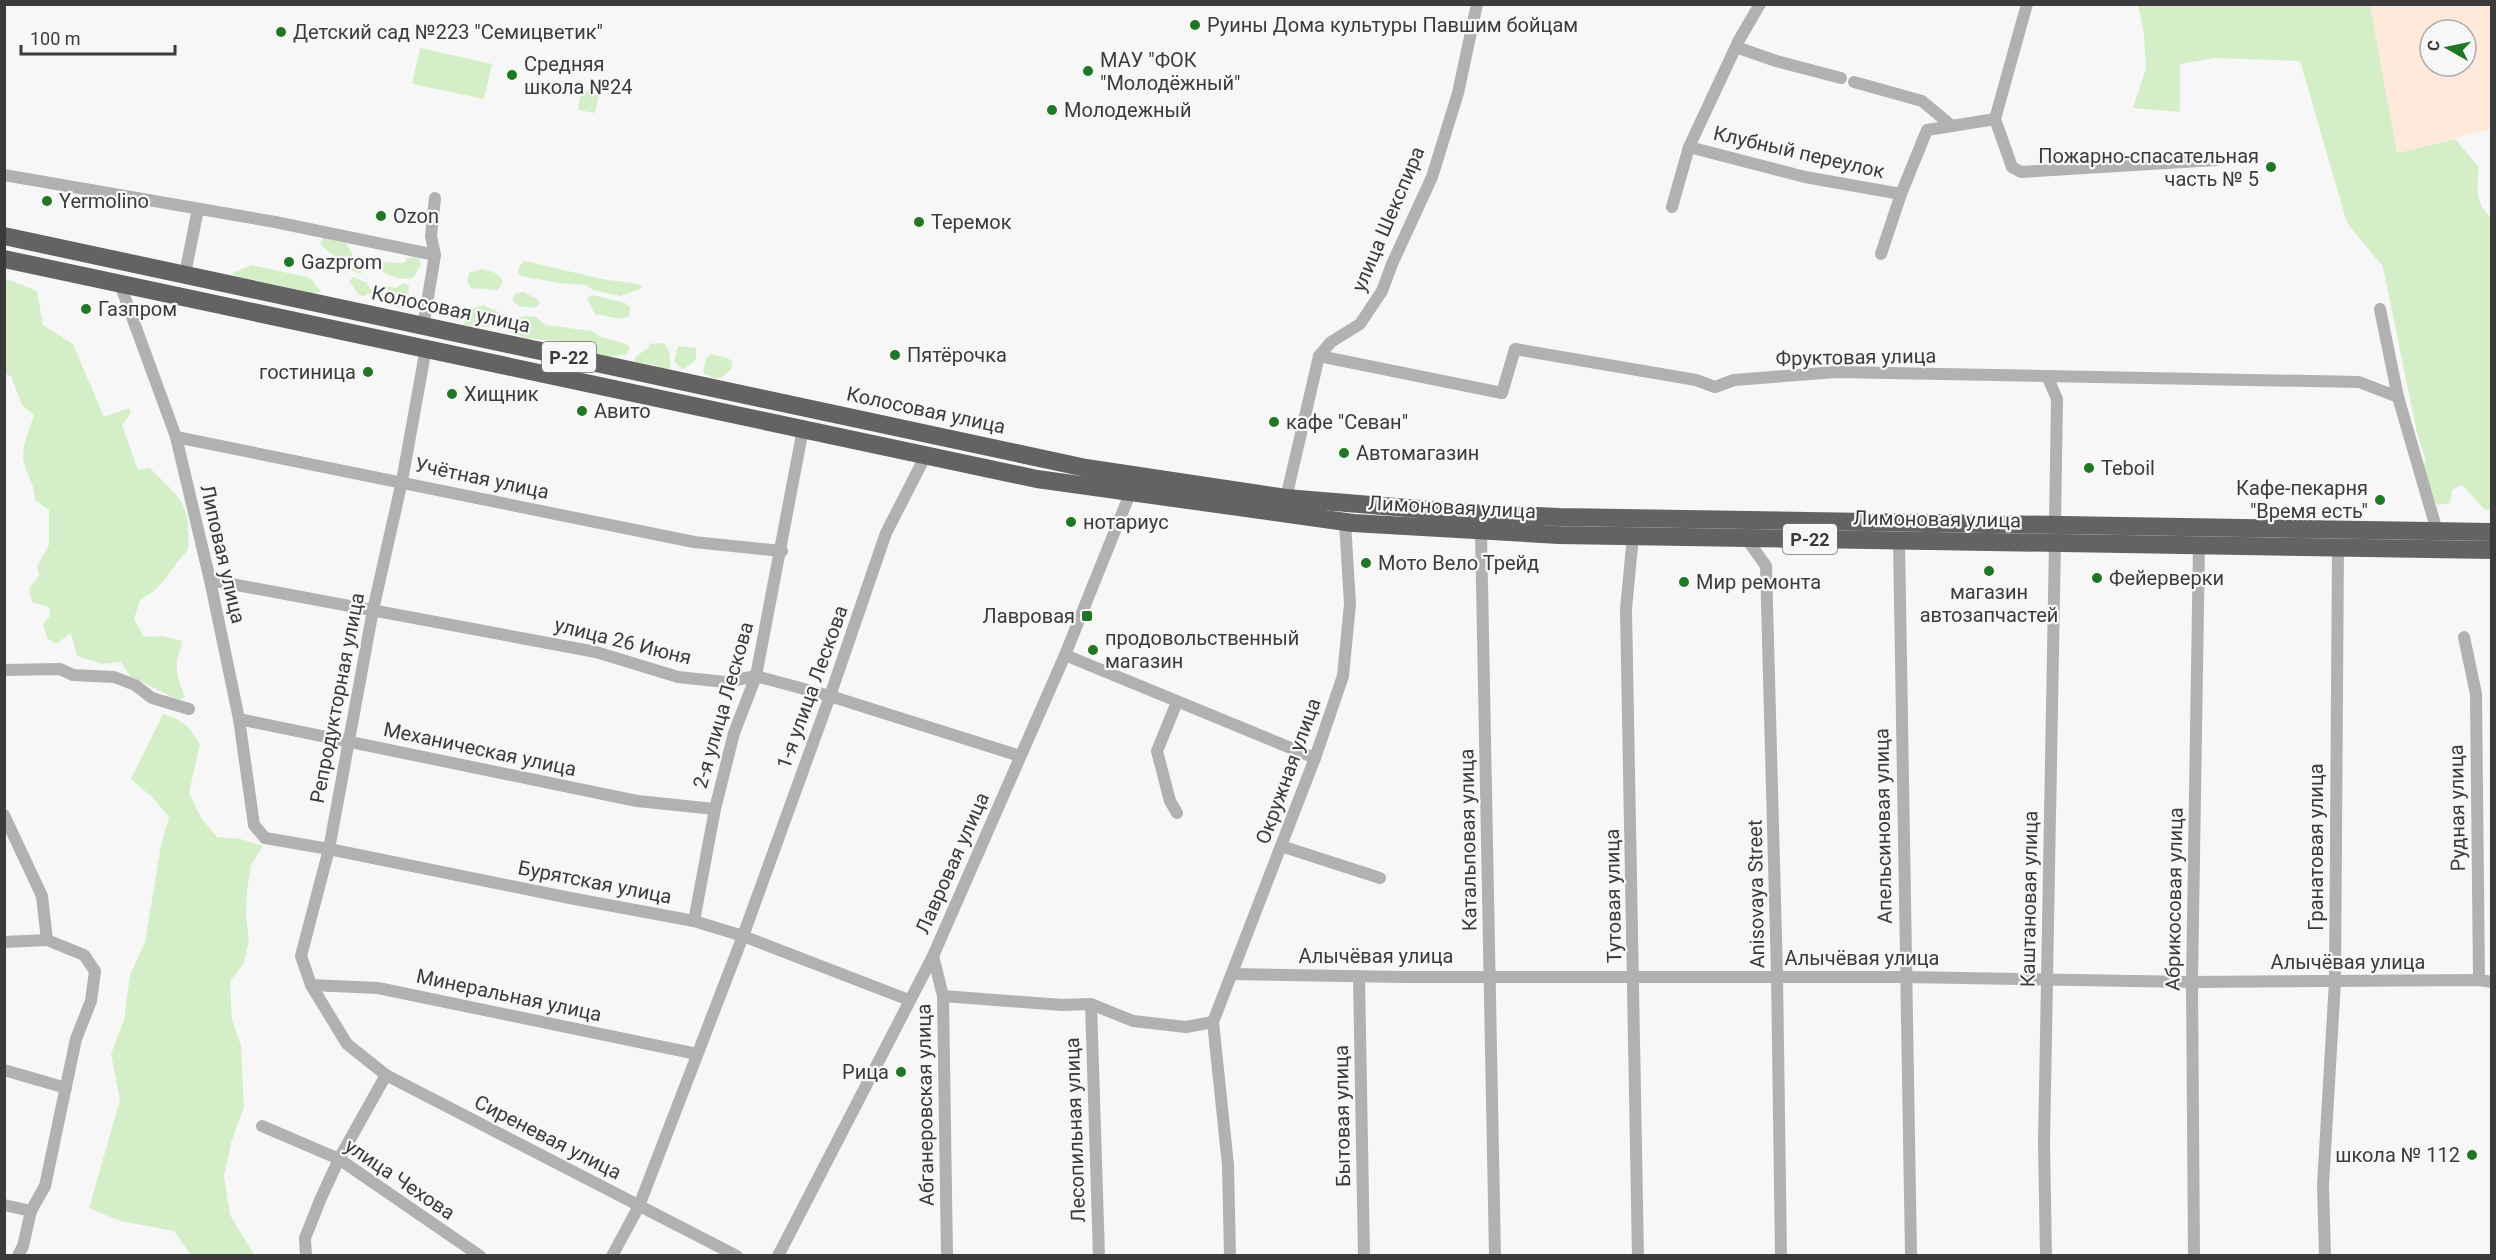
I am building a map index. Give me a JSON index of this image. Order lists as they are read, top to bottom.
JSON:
{
  "streets": {
    "highway": ["Колосовая улица", "Р-22", "Лимоновая улица"],
    "street": [
      "Клубный переулок",
      "улица Шекспира",
      "Фруктовая улица",
      "Учётная улица",
      "Липовая улица",
      "улица 26 Июня",
      "1-я улица Лескова",
      "Репродукторная улица",
      "2-я улица Лескова",
      "Механическая улица",
      "Окружная улица",
      "Рудная улица",
      "Апельсиновая улица",
      "Катальповая улица",
      "Гранатовая улица",
      "Лавровая улица",
      "Бурятская улица",
      "Anisovaya Street",
      "Тутовая улица",
      "Каштановая улица",
      "Абрикосовая улица",
      "Алычёвая улица",
      "Минеральная улица",
      "Абганеровская улица",
      "Бытовая улица",
      "Лесопильная улица",
      "Сиреневая улица",
      "улица Чехова"
    ]
  },
  "crossings": [
    ["улица Шекспира", "Фруктовая улица"],
    ["Колосовая улица", "Лимоновая улица"],
    ["Колосовая улица", "Лавровая улица"],
    ["Р-22", "Лимоновая улица"],
    ["Р-22", "Липовая улица"],
    ["Р-22", "1-я улица Лескова"],
    ["Р-22", "Репродукторная улица"],
    ["Р-22", "2-я улица Лескова"],
    ["Р-22", "Лавровая улица"],
    ["Учётная улица", "Липовая улица"],
    ["Учётная улица", "Репродукторная улица"],
    ["Учётная улица", "2-я улица Лескова"],
    ["Лимоновая улица", "Окружная улица"],
    ["Лимоновая улица", "Апельсиновая улица"],
    ["Лимоновая улица", "Катальповая улица"],
    ["Лимоновая улица", "Гранатовая улица"],
    ["Лимоновая улица", "Лавровая улица"],
    ["Лимоновая улица", "Anisovaya Street"],
    ["Лимоновая улица", "Тутовая улица"],
    ["Лимоновая улица", "Каштановая улица"],
    ["Лимоновая улица", "Абрикосовая улица"],
    ["Липовая улица", "улица 26 Июня"],
    ["Липовая улица", "Механическая улица"],
    ["Липовая улица", "Бурятская улица"],
    ["улица 26 Июня", "1-я улица Лескова"],
    ["улица 26 Июня", "Репродукторная улица"],
    ["улица 26 Июня", "2-я улица Лескова"],
    ["улица 26 Июня", "Лавровая улица"],
    ["1-я улица Лескова", "Бурятская улица"],
    ["1-я улица Лескова", "Минеральная улица"],
    ["1-я улица Лескова", "Сиреневая улица"],
    ["Репродукторная улица", "Механическая улица"],
    ["Репродукторная улица", "Бурятская улица"],
    ["Репродукторная улица", "Минеральная улица"],
    ["Репродукторная улица", "Сиреневая улица"],
    ["2-я улица Лескова", "Механическая улица"],
    ["2-я улица Лескова", "Бурятская улица"],
    ["Окружная улица", "Алычёвая улица"],
    ["Рудная улица", "Алычёвая улица"],
    ["Апельсиновая улица", "Алычёвая улица"],
    ["Катальповая улица", "Алычёвая улица"],
    ["Гранатовая улица", "Алычёвая улица"],
    ["Лавровая улица", "Бурятская улица"],
    ["Лавровая улица", "Абганеровская улица"],
    ["Anisovaya Street", "Алычёвая улица"],
    ["Тутовая улица", "Алычёвая улица"],
    ["Каштановая улица", "Алычёвая улица"],
    ["Абрикосовая улица", "Алычёвая улица"],
    ["Алычёвая улица", "Бытовая улица"]
  ],
  "places": {
    "other": [
      "Руины Дома культуры Павшим бойцам",
      "Детский сад №223 \"Семицветик\"",
      "МАУ \"ФОК \"Молодёжный\"",
      "Средняя школа №24",
      "Молодежный",
      "Пожарно-спасательная часть № 5",
      "Yermolino",
      "Ozon",
      "Теремок",
      "Gazprom",
      "Газпром",
      "Пятёрочка",
      "гостиница",
      "Хищник",
      "Авито",
      "кафе \"Севан\"",
      "Автомагазин",
      "Teboil",
      "Кафе-пекарня \"Время есть\"",
      "нотариус",
      "Мото Вело Трейд",
      "магазин автозапчастей",
      "Фейерверки",
      "Мир ремонта",
      "продовольственный магазин",
      "Рица",
      "школа № 112"
    ],
    "transit": ["Лавровая"]
  },
  "scale_bar": "100 m",
  "north": "left"
}
